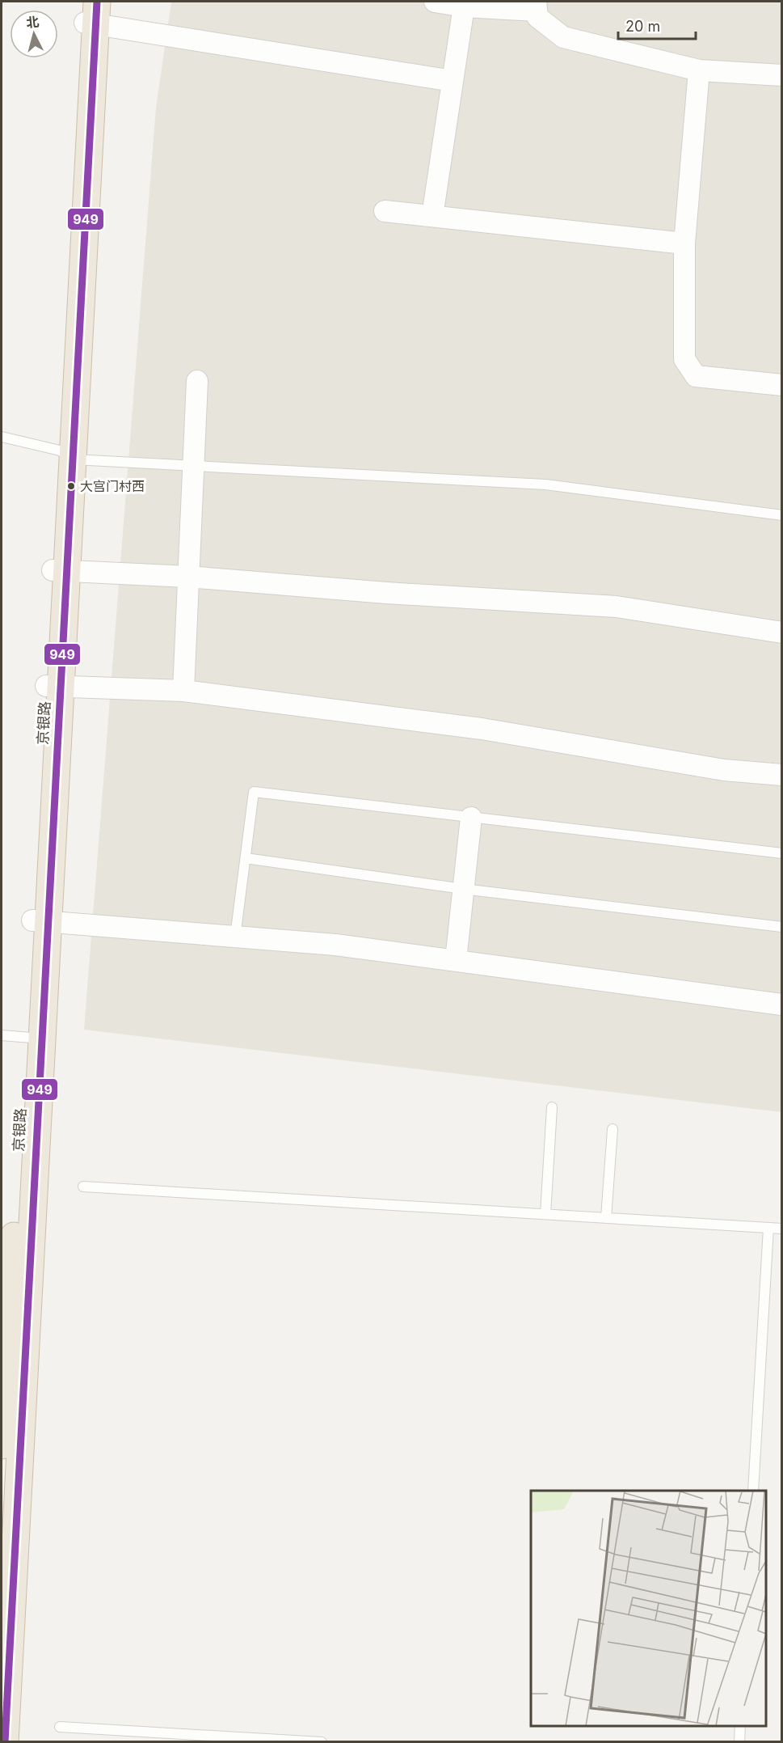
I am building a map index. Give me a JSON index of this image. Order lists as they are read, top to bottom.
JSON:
{
  "streets": {
    "highway": ["京银路"]
  },
  "places": ["大宫门村西"],
  "lines": ["transit line 949"],
  "scale_bar": "20 m",
  "north": "top"
}
